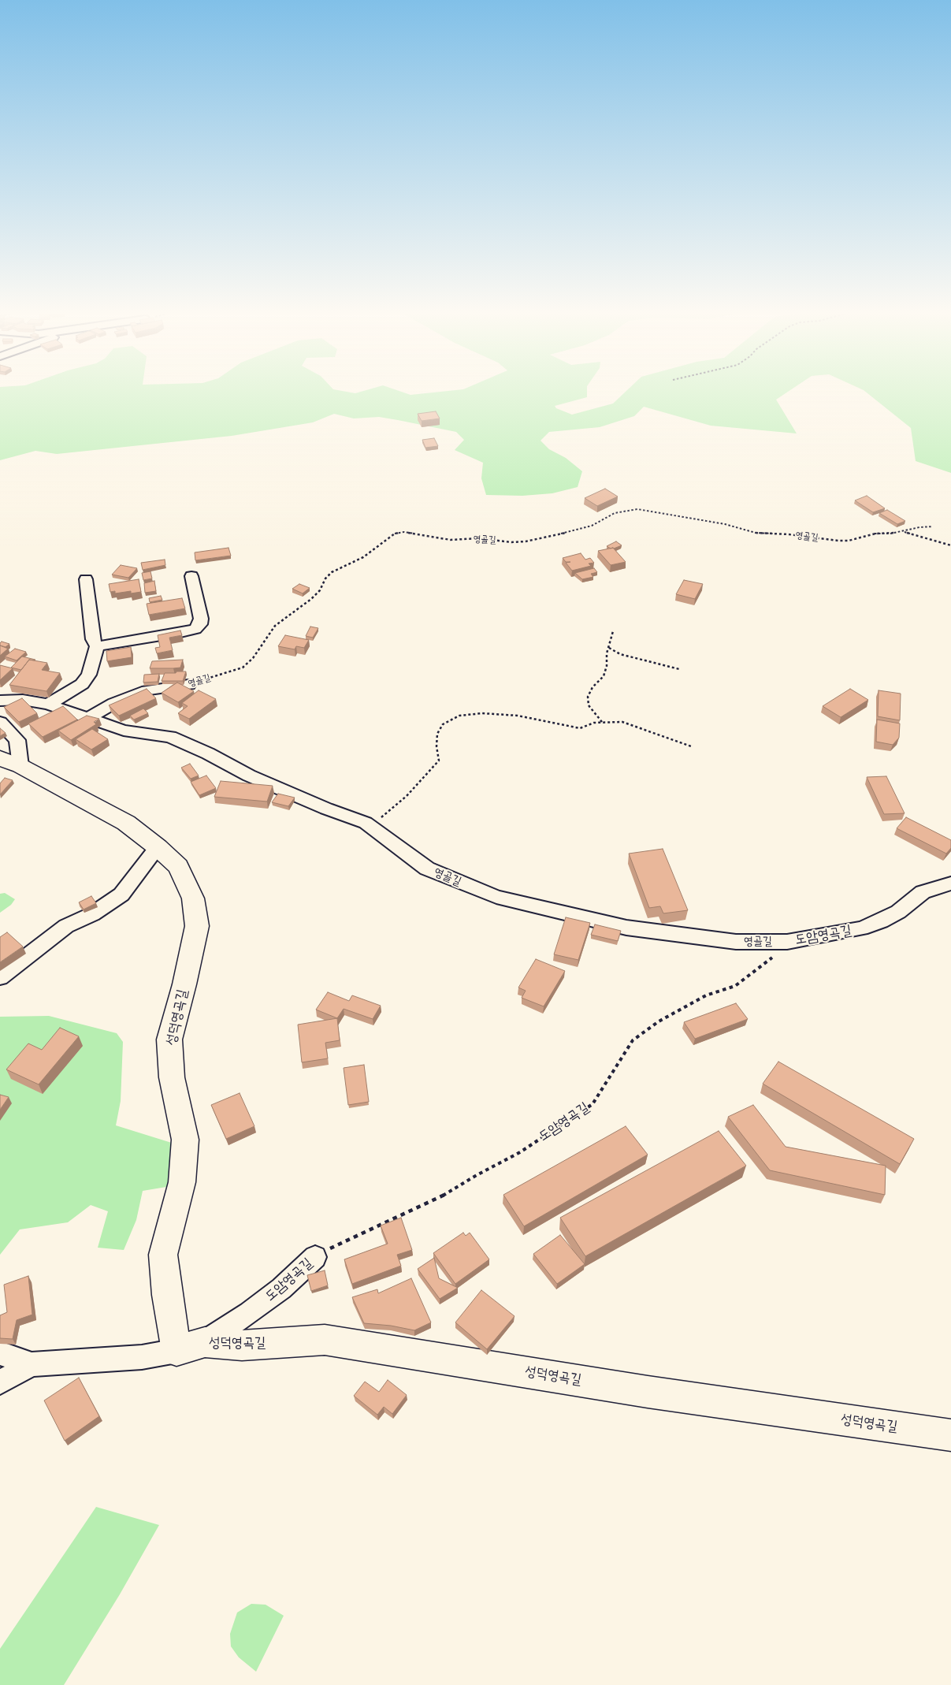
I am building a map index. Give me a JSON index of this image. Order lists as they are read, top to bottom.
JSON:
{
  "streets": {
    "main road": ["성덕영곡길"],
    "street": ["영골길", "도암영곡길"]
  },
  "crossings": [
    ["영골길", "도암영곡길"],
    ["도암영곡길", "성덕영곡길"]
  ]
}
